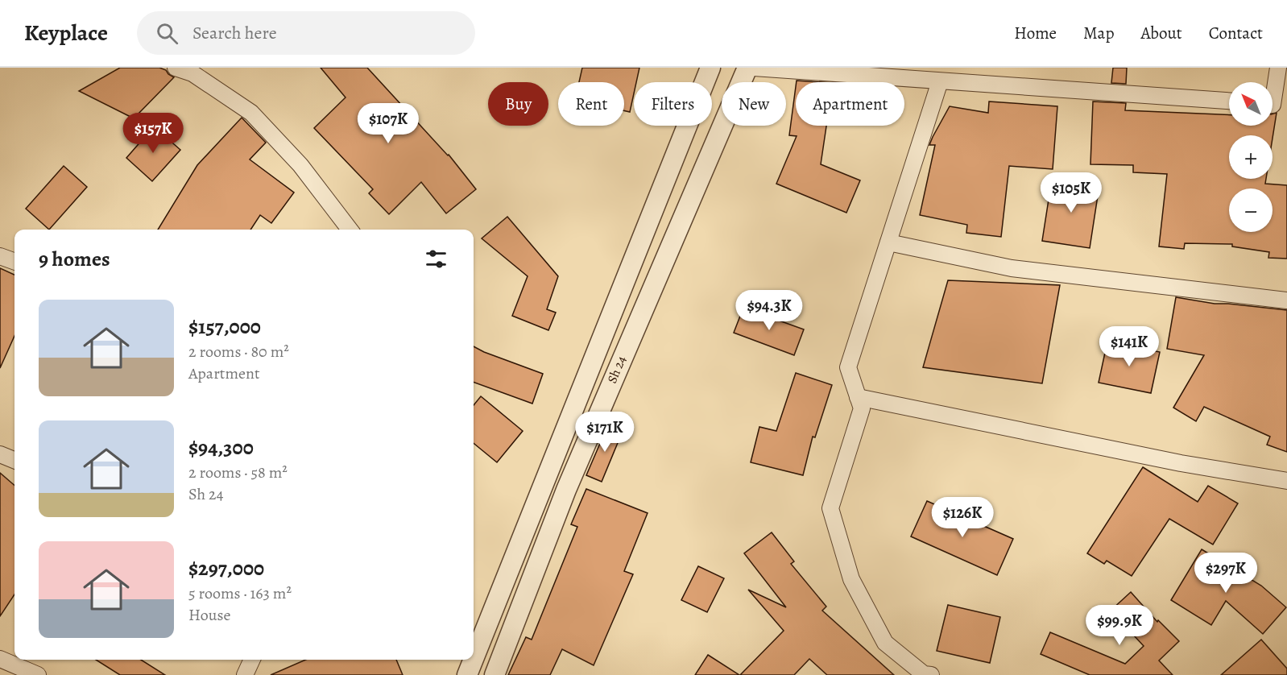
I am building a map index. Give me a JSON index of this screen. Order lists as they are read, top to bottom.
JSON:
{
  "streets": {
    "street": ["Sh 24"]
  },
  "north": "top left",
  "page": {
    "header": "Keyplace",
    "search": "Search here",
    "nav": [
      "Home",
      "Map",
      "About",
      "Contact"
    ],
    "map_buttons": ["+", "−"],
    "chip": [
      "Buy",
      "Rent",
      "Filters",
      "New",
      "Apartment"
    ],
    "price": [
      "$107K",
      "$157K",
      "$105K",
      "$94.3K",
      "$141K",
      "$171K",
      "$126K",
      "$297K",
      "$99.9K"
    ],
    "heading": "9 homes",
    "list": [
      {
        "name": "$157,000",
        "note": "2 rooms · 80 m² · Apartment"
      },
      {
        "name": "$94,300",
        "note": "2 rooms · 58 m² · Sh 24"
      },
      {
        "name": "$297,000",
        "note": "5 rooms · 163 m² · House"
      }
    ]
  }
}
